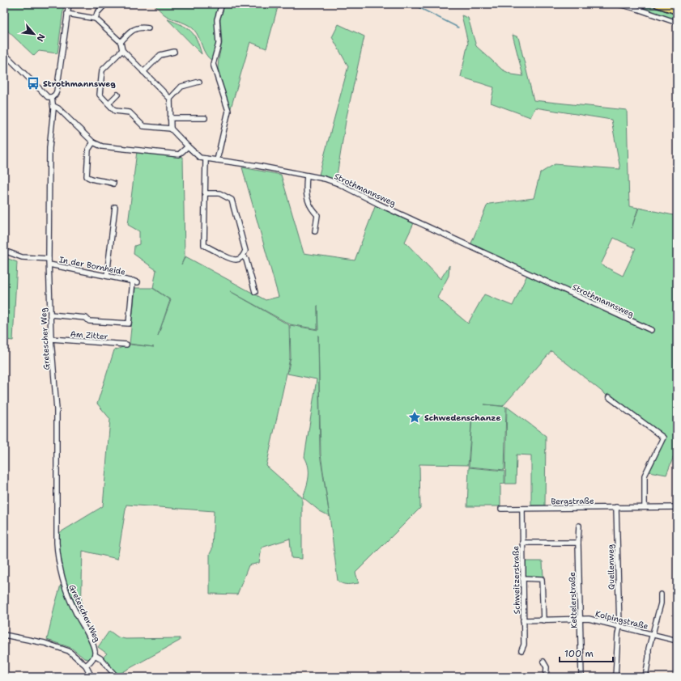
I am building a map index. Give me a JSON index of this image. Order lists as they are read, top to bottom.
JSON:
{
  "streets": {
    "street": [
      "Strothmannsweg",
      "In der Bornheide",
      "Am Zitter",
      "Gretescher Weg",
      "Bergstraße",
      "Quellenweg",
      "Schweitzerstraße",
      "Kettelerstraße",
      "Kolpingstraße"
    ]
  },
  "crossings": [
    ["In der Bornheide", "Gretescher Weg"],
    ["Am Zitter", "Gretescher Weg"],
    ["Bergstraße", "Quellenweg"],
    ["Bergstraße", "Schweitzerstraße"],
    ["Quellenweg", "Kolpingstraße"],
    ["Schweitzerstraße", "Kolpingstraße"],
    ["Kettelerstraße", "Kolpingstraße"]
  ],
  "places": {
    "bus stop": ["Strothmannsweg"],
    "place": ["Schwedenschanze"]
  },
  "scale_bar": "100 m",
  "north": "bottom right"
}
